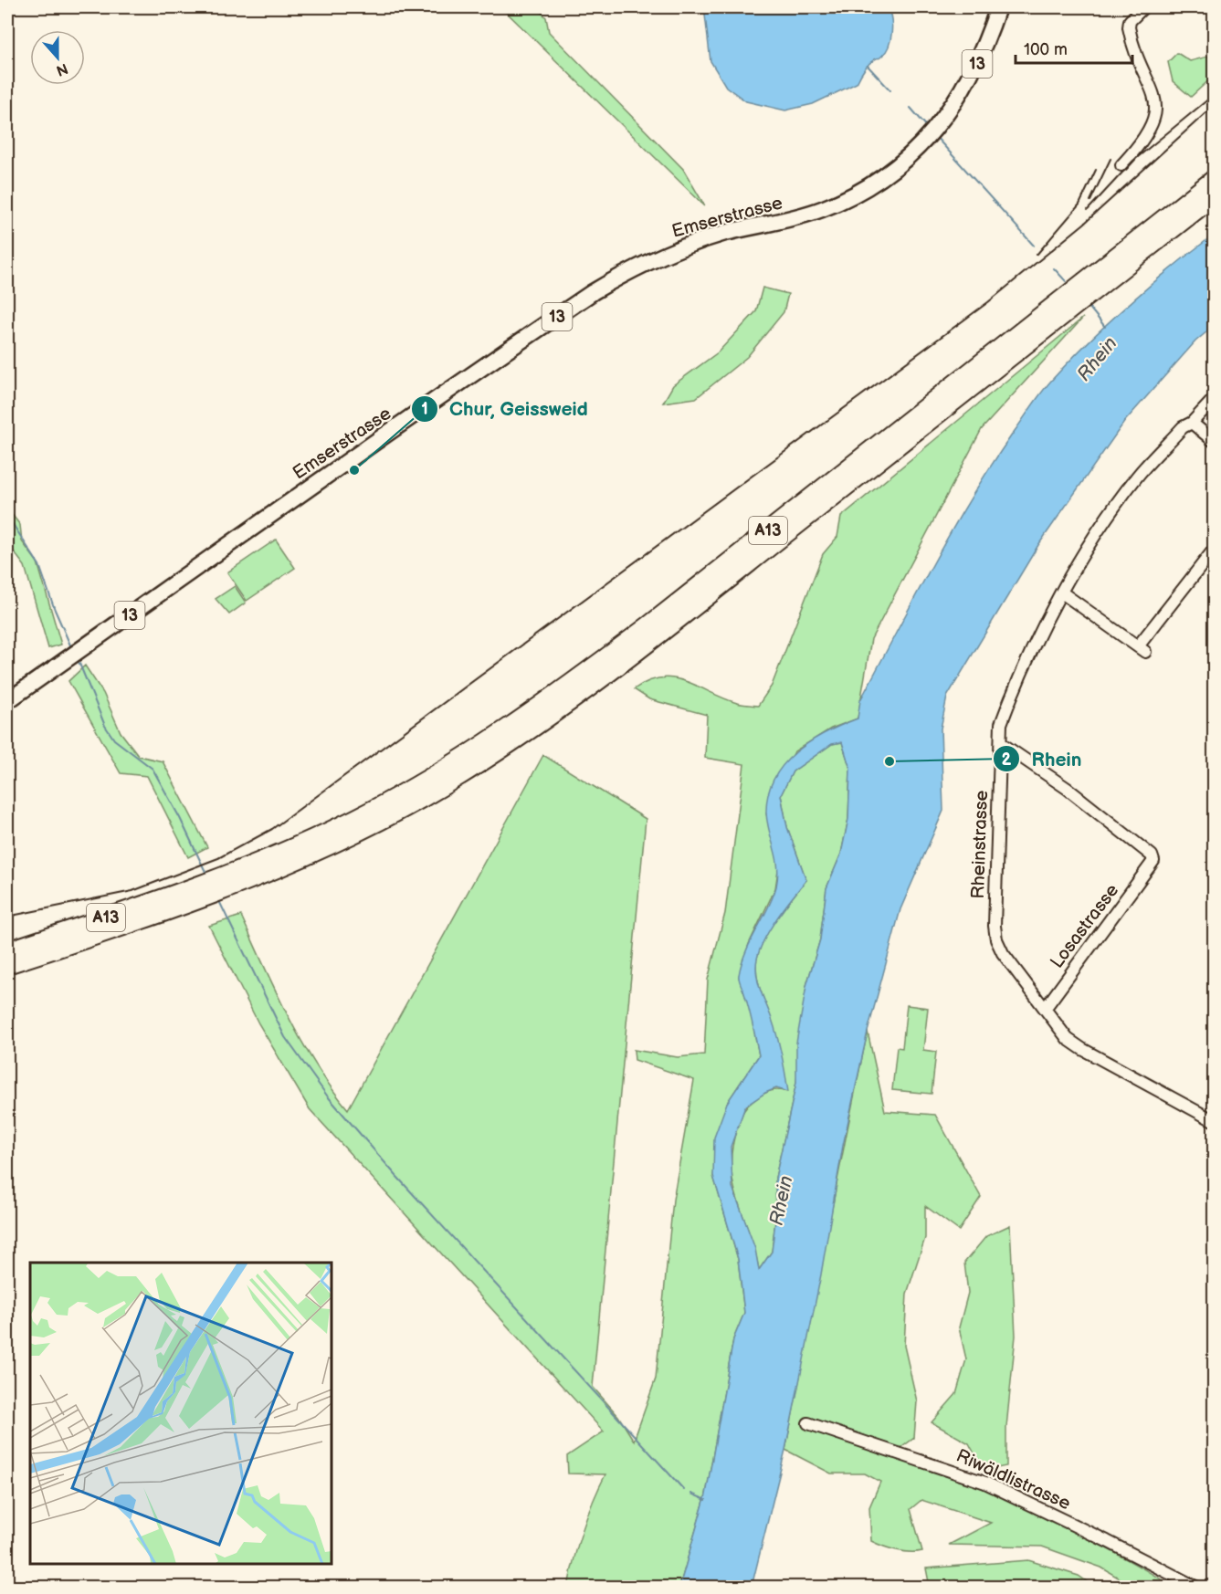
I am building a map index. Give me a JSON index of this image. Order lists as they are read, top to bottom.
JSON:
{
  "streets": {
    "highway": ["A13"],
    "main road": ["13", "Emserstrasse"],
    "street": ["Rheinstrasse", "Losastrasse", "Riwäldlistrasse"]
  },
  "crossings": [
    ["Rheinstrasse", "Losastrasse"]
  ],
  "water": ["Rhein"],
  "places": ["Chur, Geissweid", "Rhein"],
  "scale_bar": "100 m",
  "north": "bottom"
}
